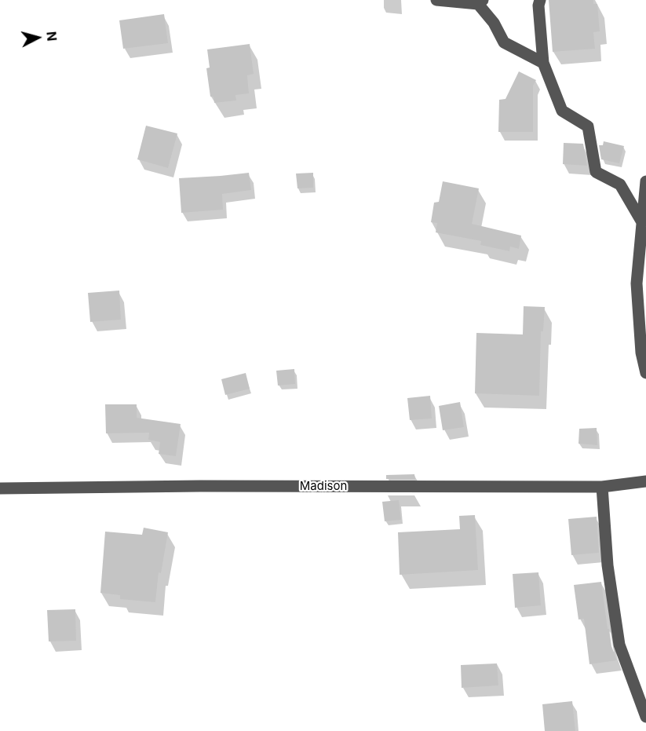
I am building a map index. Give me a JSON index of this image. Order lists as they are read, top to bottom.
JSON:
{
  "streets": {
    "street": ["Madison"]
  },
  "north": "right"
}
